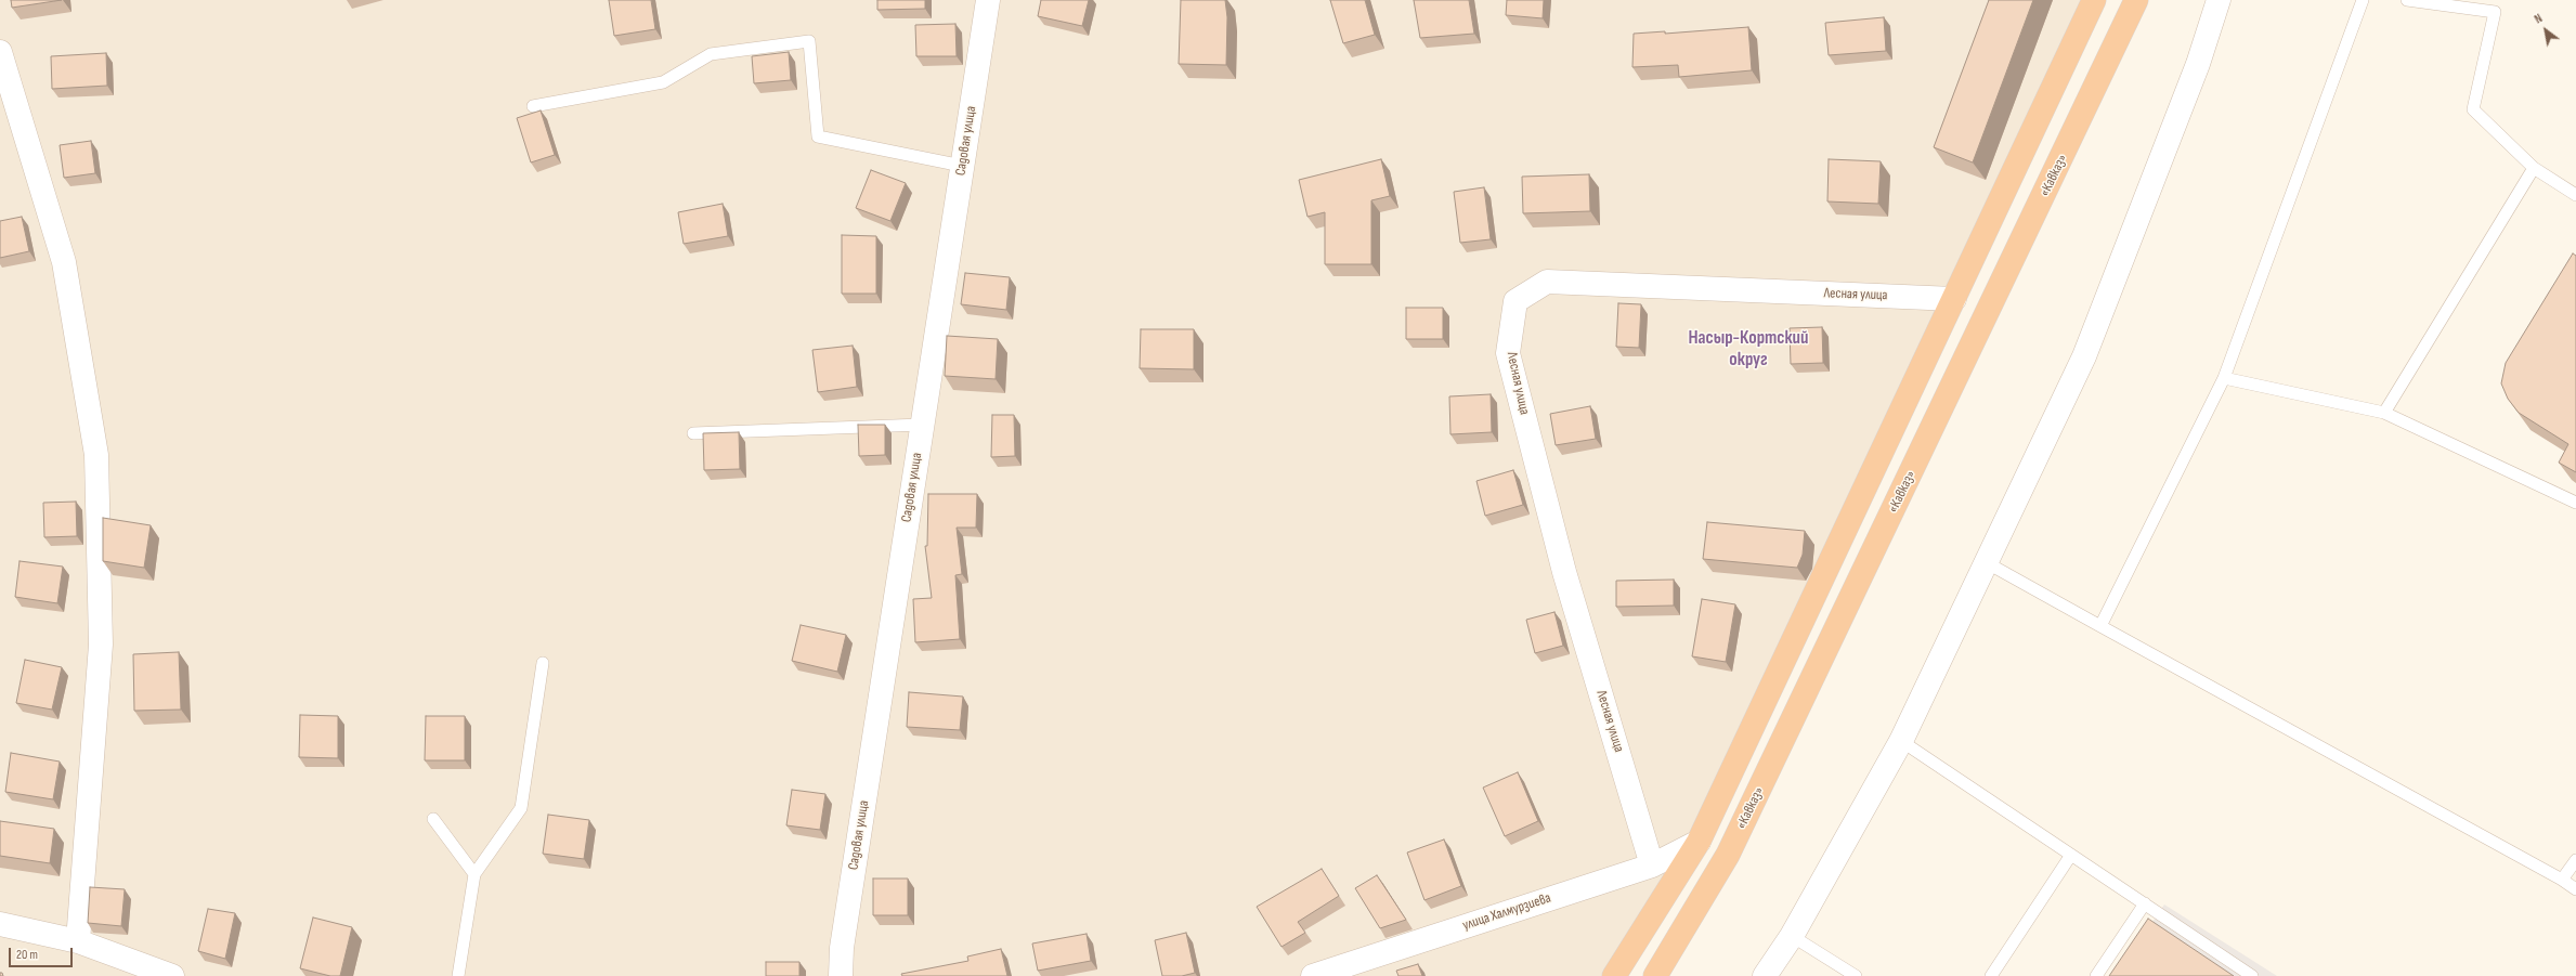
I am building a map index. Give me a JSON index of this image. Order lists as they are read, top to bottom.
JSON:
{
  "streets": {
    "highway": ["«Кавказ»"],
    "street": ["Садовая улица", "Лесная улица", "улица Халмурзиева"]
  },
  "crossings": [
    ["Лесная улица", "улица Халмурзиева"]
  ],
  "districts": ["Насыр-Кортский округ"],
  "scale_bar": "20 m",
  "north": "top left"
}
